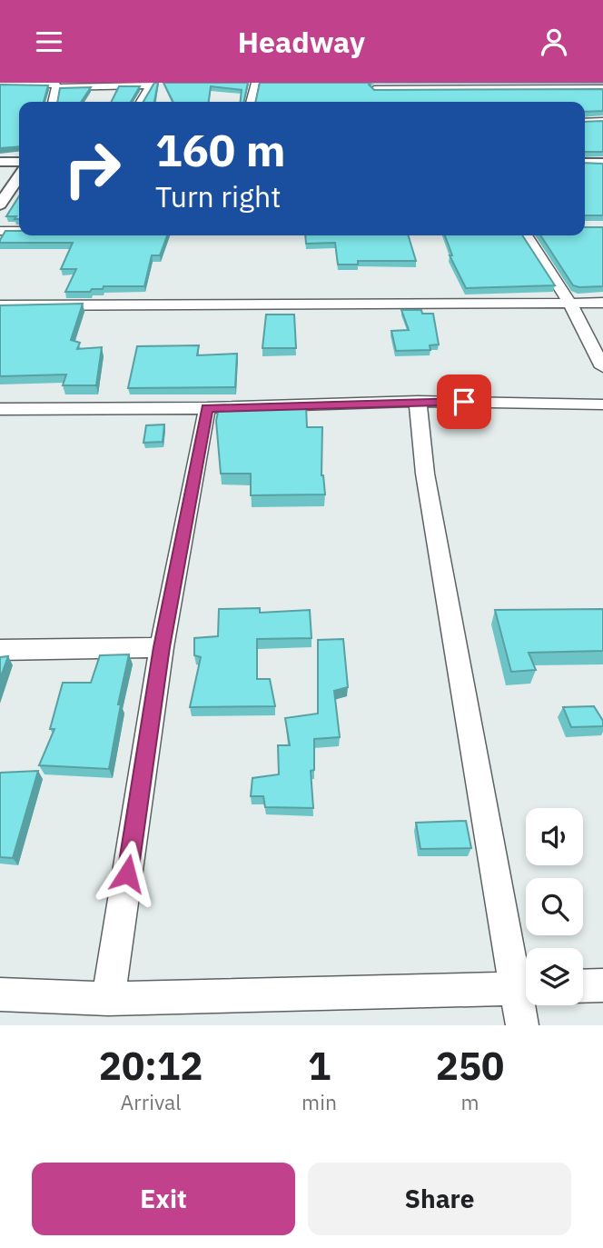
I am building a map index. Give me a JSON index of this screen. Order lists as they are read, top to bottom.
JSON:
{
  "page": {
    "header": "Headway",
    "turn": ["160 m", "Turn right"],
    "eta": [
      "20:12",
      "Arrival",
      "1",
      "min",
      "250",
      "m"
    ],
    "buttons": ["Exit", "Share"]
  }
}
